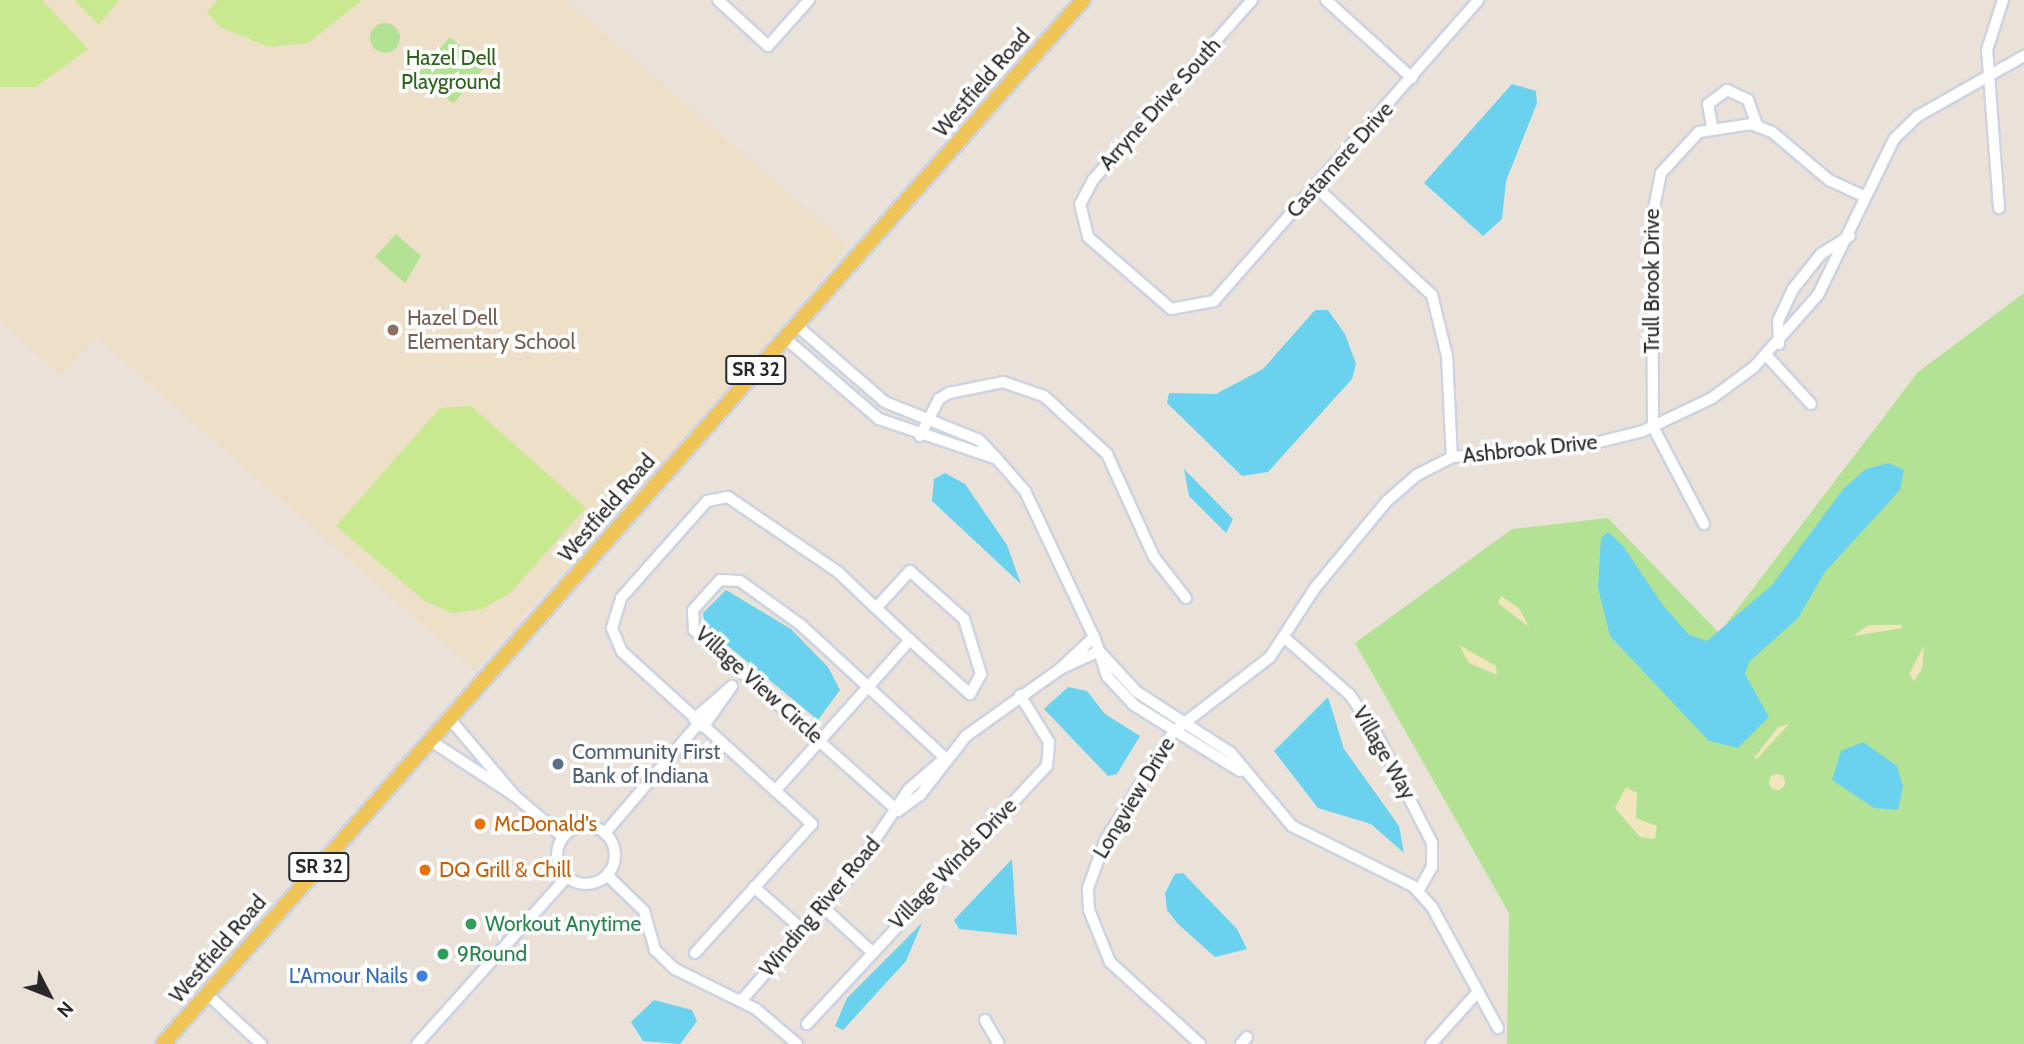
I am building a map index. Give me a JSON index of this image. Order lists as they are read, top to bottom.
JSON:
{
  "streets": {
    "main road": ["Westfield Road", "SR 32"],
    "street": [
      "Arryne Drive South",
      "Castamere Drive",
      "Trull Brook Drive",
      "Ashbrook Drive",
      "Village View Circle",
      "Village Way",
      "Longview Drive",
      "Village Winds Drive",
      "Winding River Road"
    ]
  },
  "crossings": [
    ["Arryne Drive South", "Castamere Drive"],
    ["Trull Brook Drive", "Ashbrook Drive"],
    ["Ashbrook Drive", "Village Way"],
    ["Ashbrook Drive", "Longview Drive"],
    ["Village View Circle", "Winding River Road"],
    ["Village Winds Drive", "Winding River Road"]
  ],
  "parks": ["Hazel Dell Playground"],
  "places": [
    "Hazel Dell Elementary School",
    "Community First Bank of Indiana",
    "McDonald's",
    "DQ Grill & Chill",
    "Workout Anytime",
    "9Round",
    "L'Amour Nails"
  ],
  "north": "bottom right"
}
